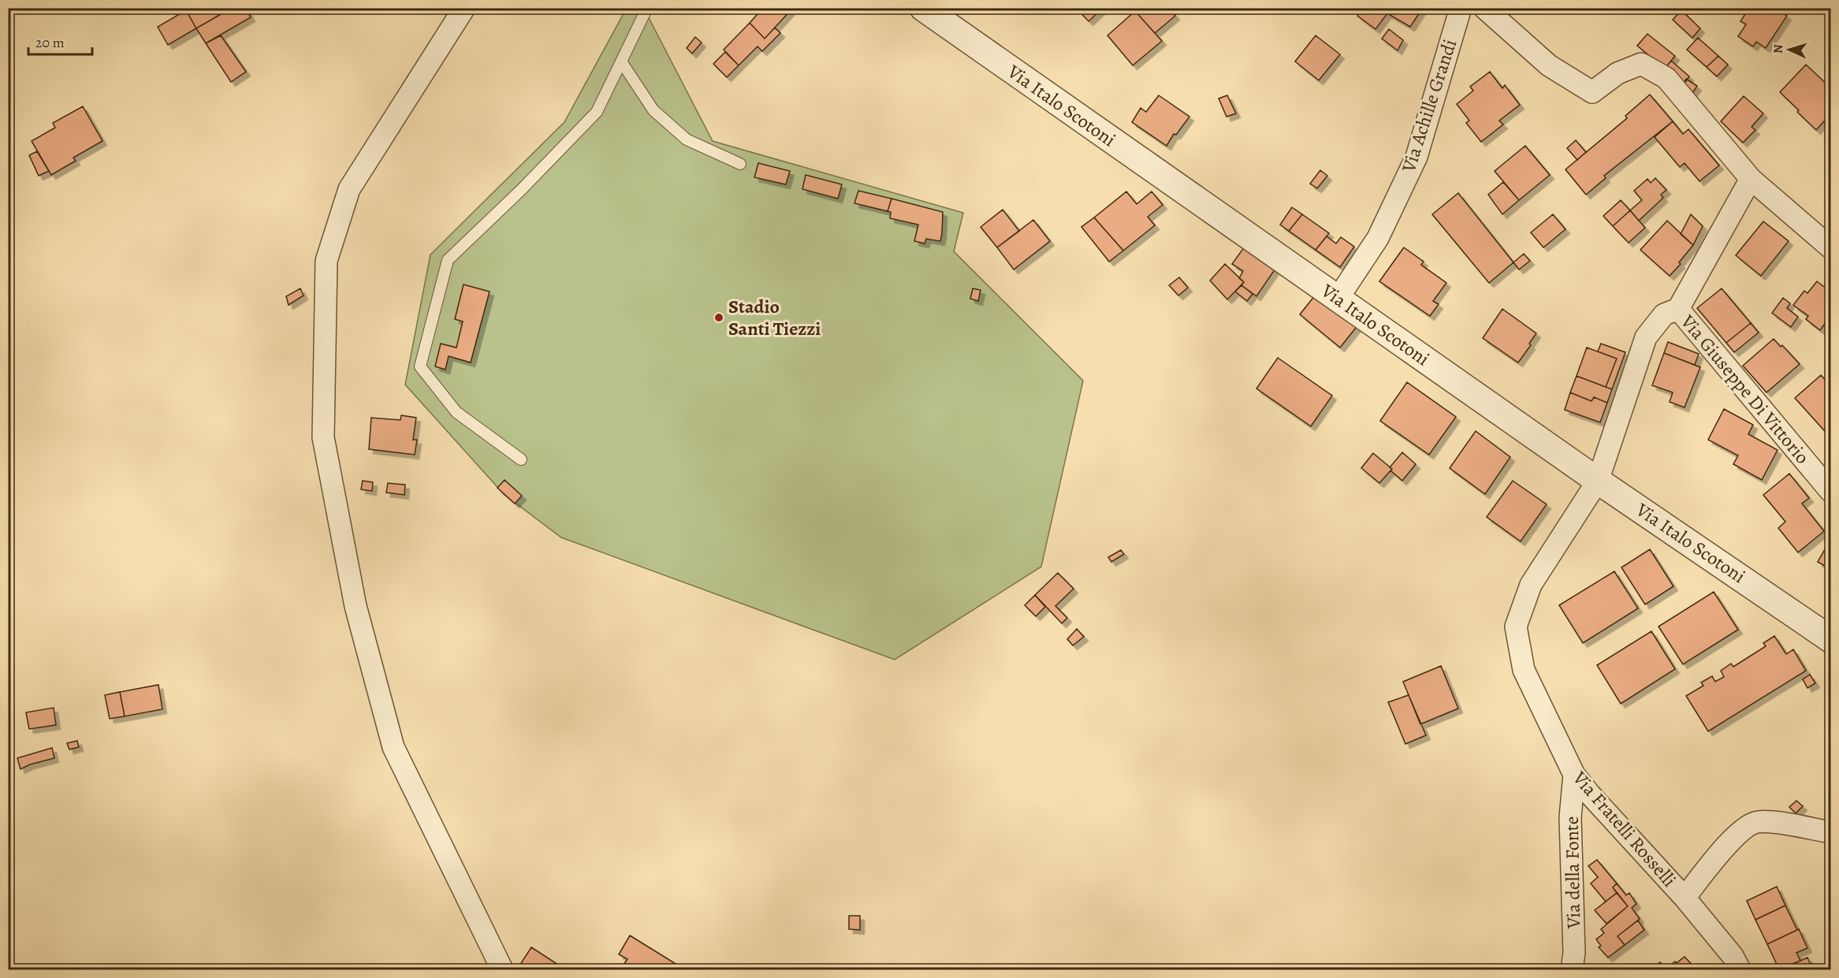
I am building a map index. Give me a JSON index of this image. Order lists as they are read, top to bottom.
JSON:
{
  "streets": {
    "street": [
      "Via Italo Scotoni",
      "Via Achille Grandi",
      "Via Giuseppe Di Vittorio",
      "Via Fratelli Rosselli",
      "Via della Fonte"
    ]
  },
  "crossings": [
    ["Via Italo Scotoni", "Via Achille Grandi"],
    ["Via Italo Scotoni", "Via Fratelli Rosselli"],
    ["Via Fratelli Rosselli", "Via della Fonte"]
  ],
  "places": ["Stadio Santi Tiezzi"],
  "scale_bar": "20 m",
  "north": "left"
}
